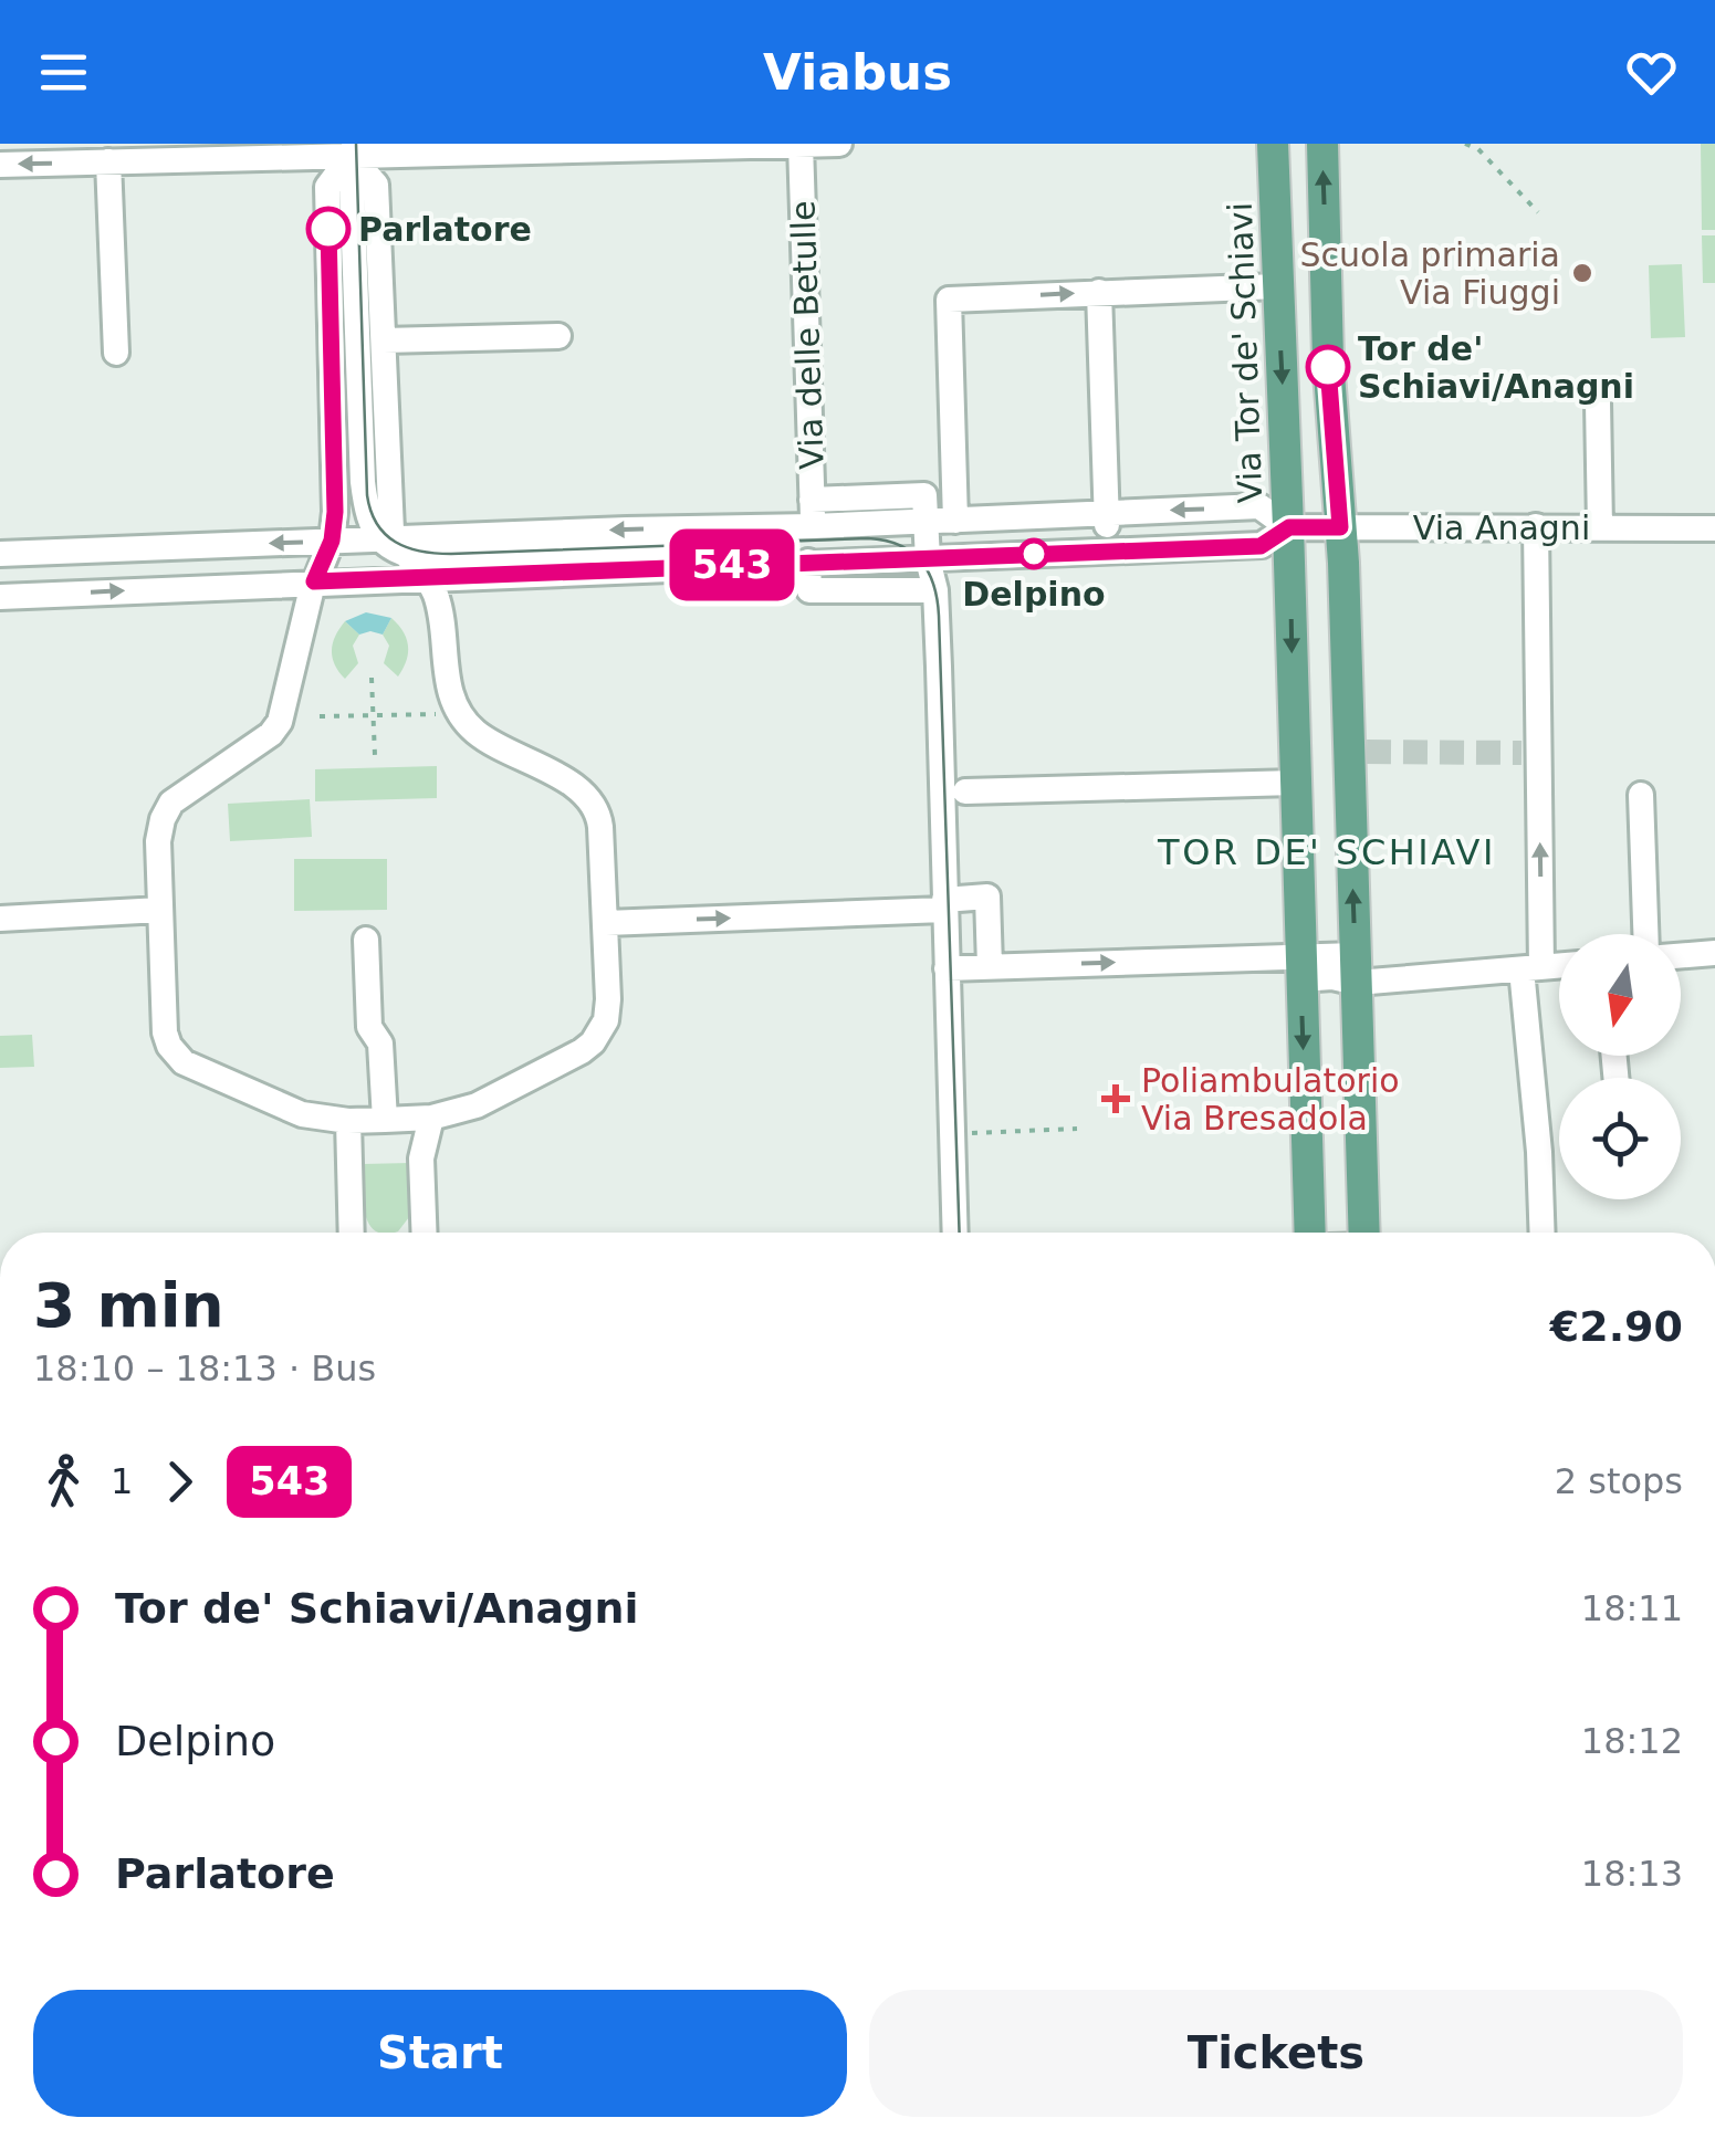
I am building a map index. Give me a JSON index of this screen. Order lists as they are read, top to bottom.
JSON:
{
  "streets": {
    "main road": ["Via Tor de' Schiavi"],
    "street": ["Via delle Betulle", "Via Anagni"]
  },
  "crossings": [
    ["Via Tor de' Schiavi", "Via Anagni"]
  ],
  "districts": ["TOR DE' SCHIAVI"],
  "places": {
    "other": [
      "Parlatore",
      "Scuola primaria Via Fiuggi",
      "Tor de' Schiavi/Anagni",
      "Delpino"
    ],
    "health": ["Poliambulatorio Via Bresadola"]
  },
  "lines": ["bus line 543"],
  "north": "bottom",
  "page": {
    "header": "Viabus",
    "on_map": "543",
    "heading": ["3 min", "18:10 – 18:13 · Bus", "€2.90"],
    "legs": ["1", "543", "2 stops"],
    "list": [
      {
        "name": "Tor de' Schiavi/Anagni",
        "value": "18:11"
      },
      {
        "name": "Delpino",
        "value": "18:12"
      },
      {
        "name": "Parlatore",
        "value": "18:13"
      }
    ],
    "buttons": ["Start", "Tickets"]
  }
}
